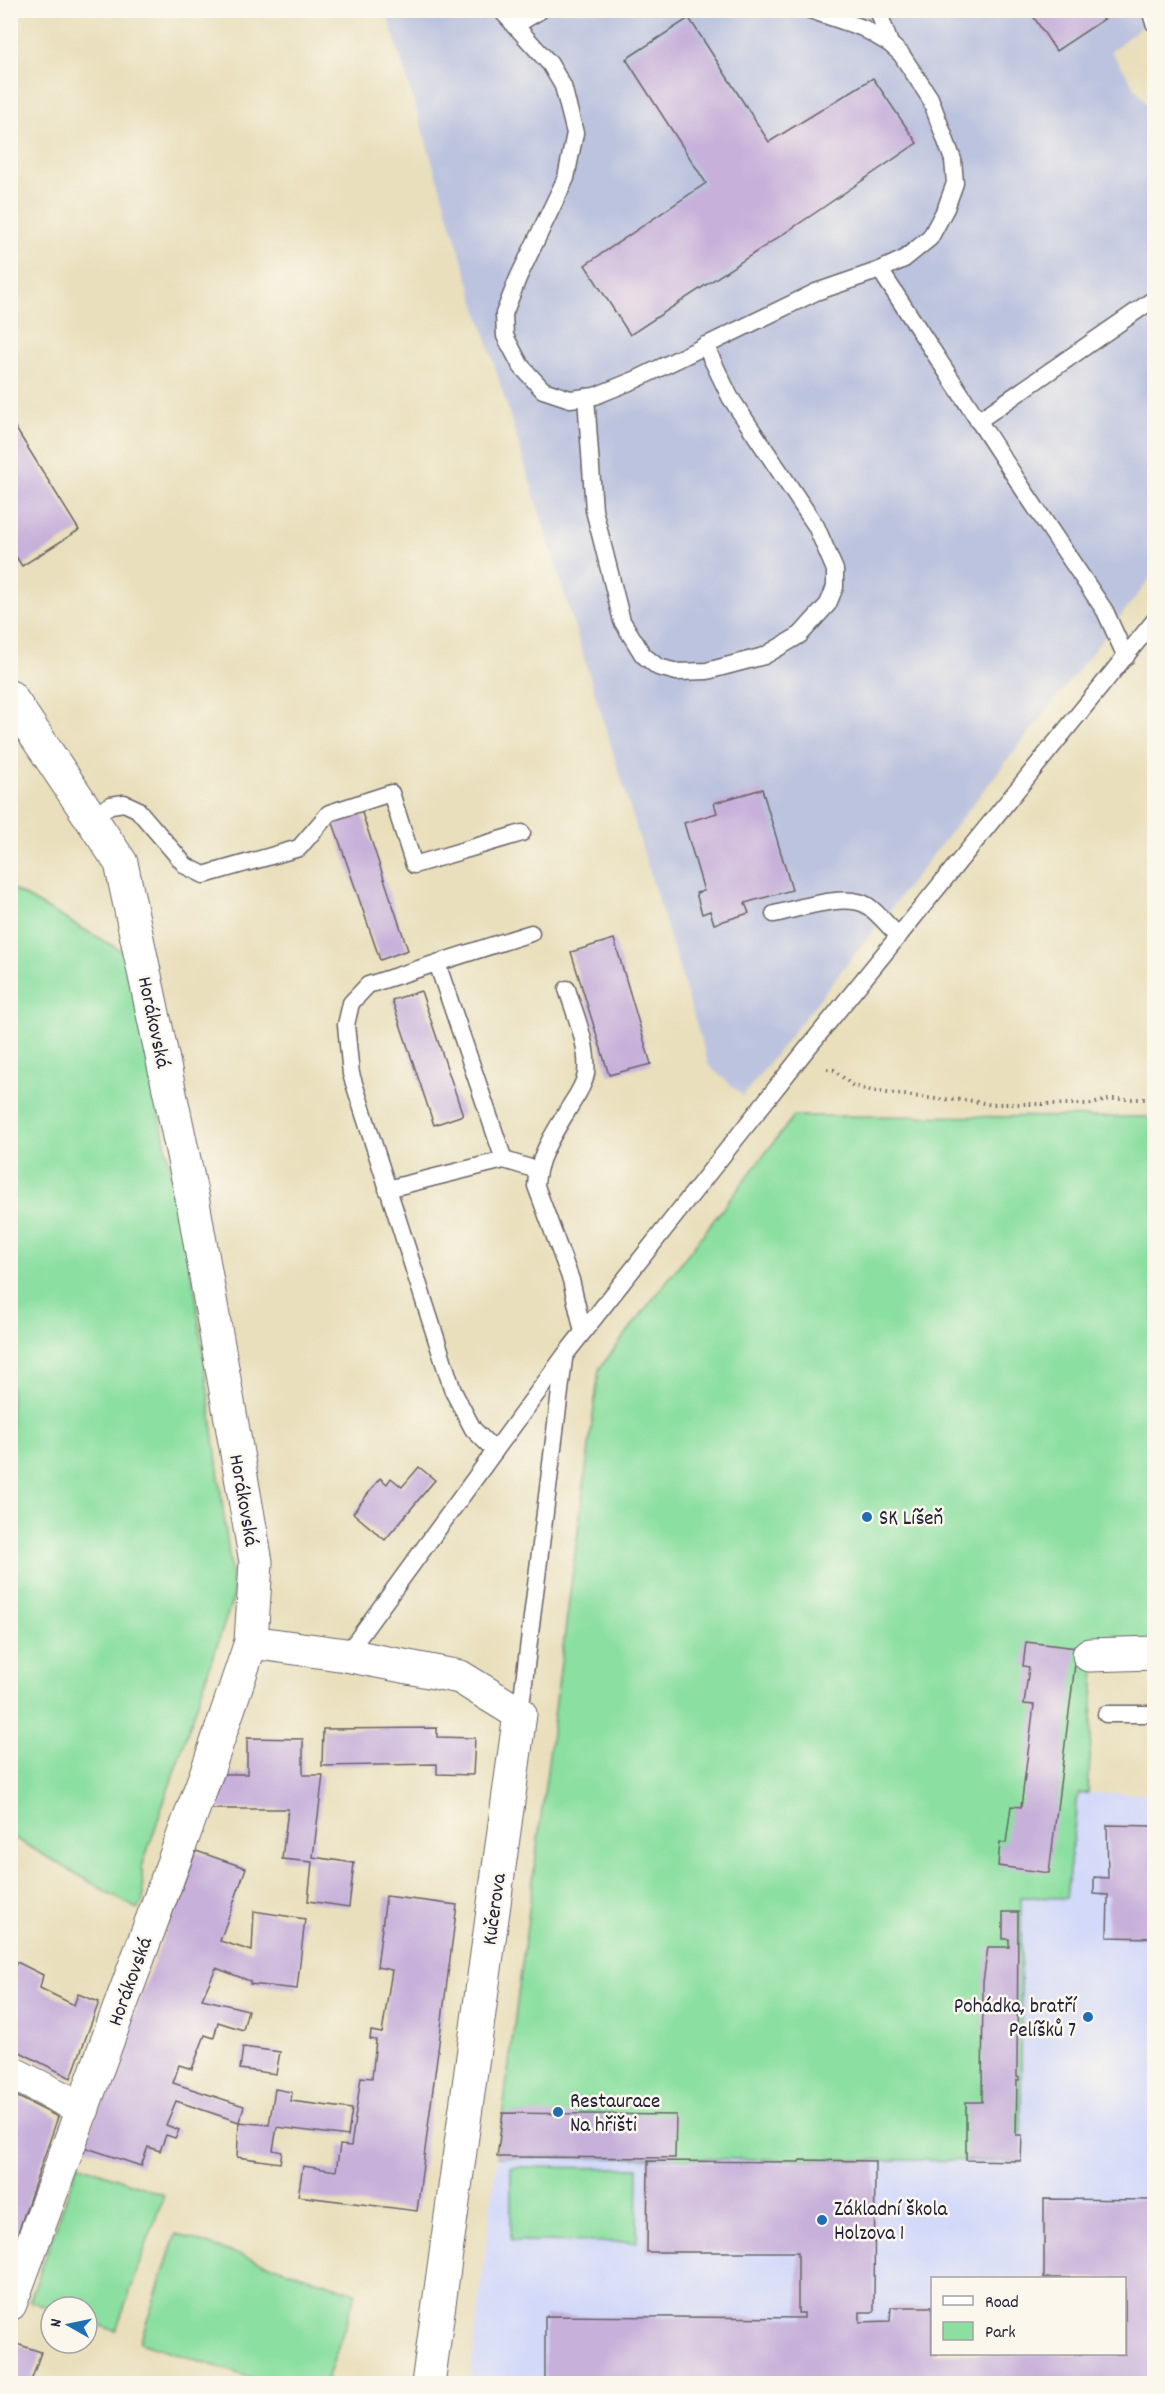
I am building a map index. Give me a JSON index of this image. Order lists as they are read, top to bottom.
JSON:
{
  "streets": {
    "street": ["Horákovská", "Kučerova"]
  },
  "places": [
    "SK Líšeň",
    "Pohádka, bratří Pelíšků 7",
    "Restaurace Na hřišti",
    "Základní škola Holzova 1"
  ],
  "legend": ["Road", "Park"],
  "north": "left"
}
